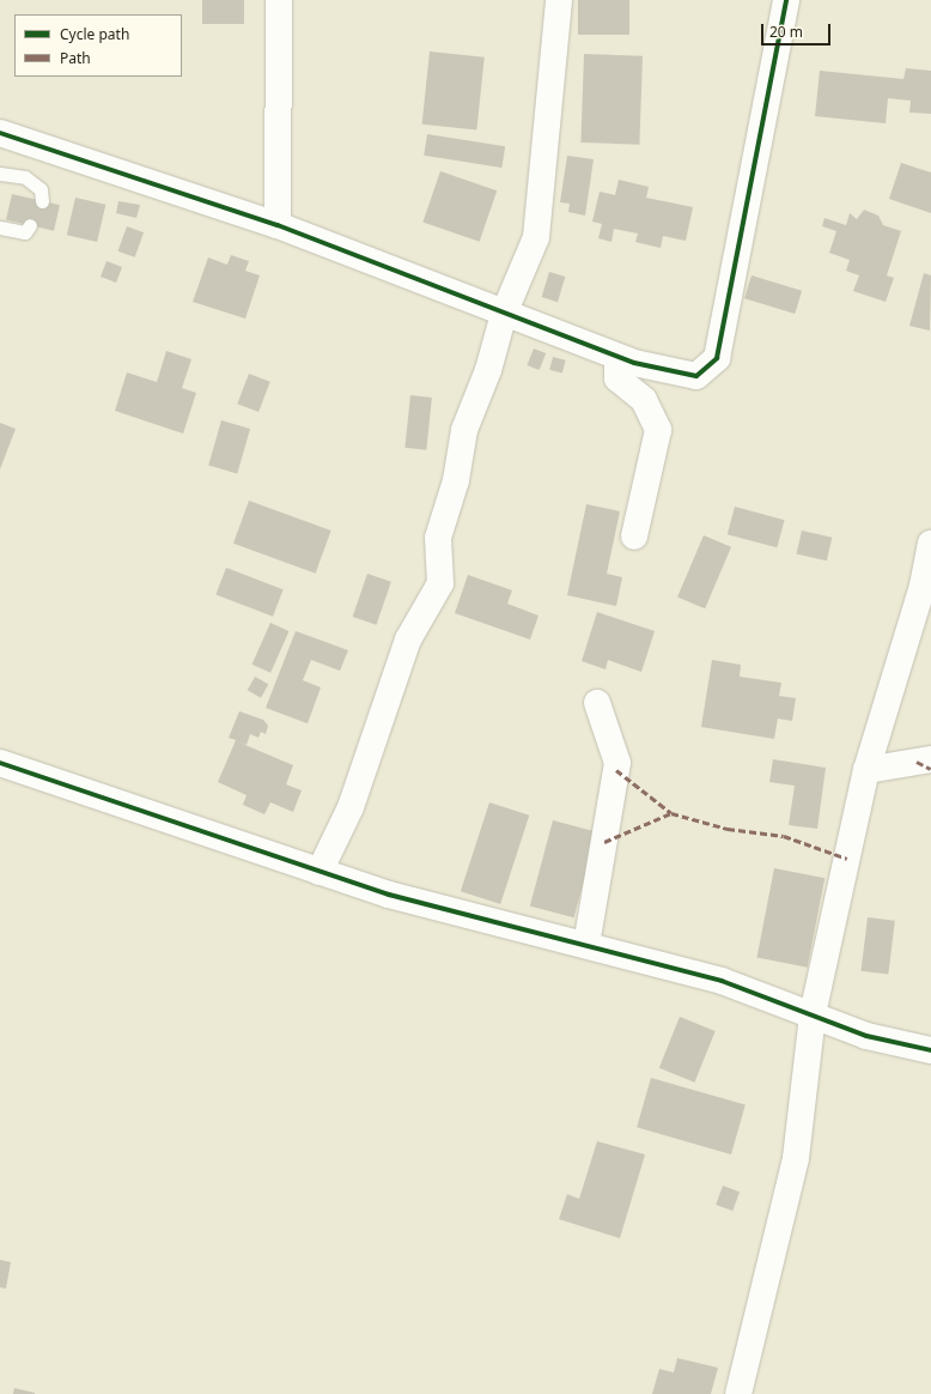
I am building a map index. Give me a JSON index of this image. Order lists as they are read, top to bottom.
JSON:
{
  "legend": ["Cycle path", "Path"],
  "scale_bar": "20 m"
}
